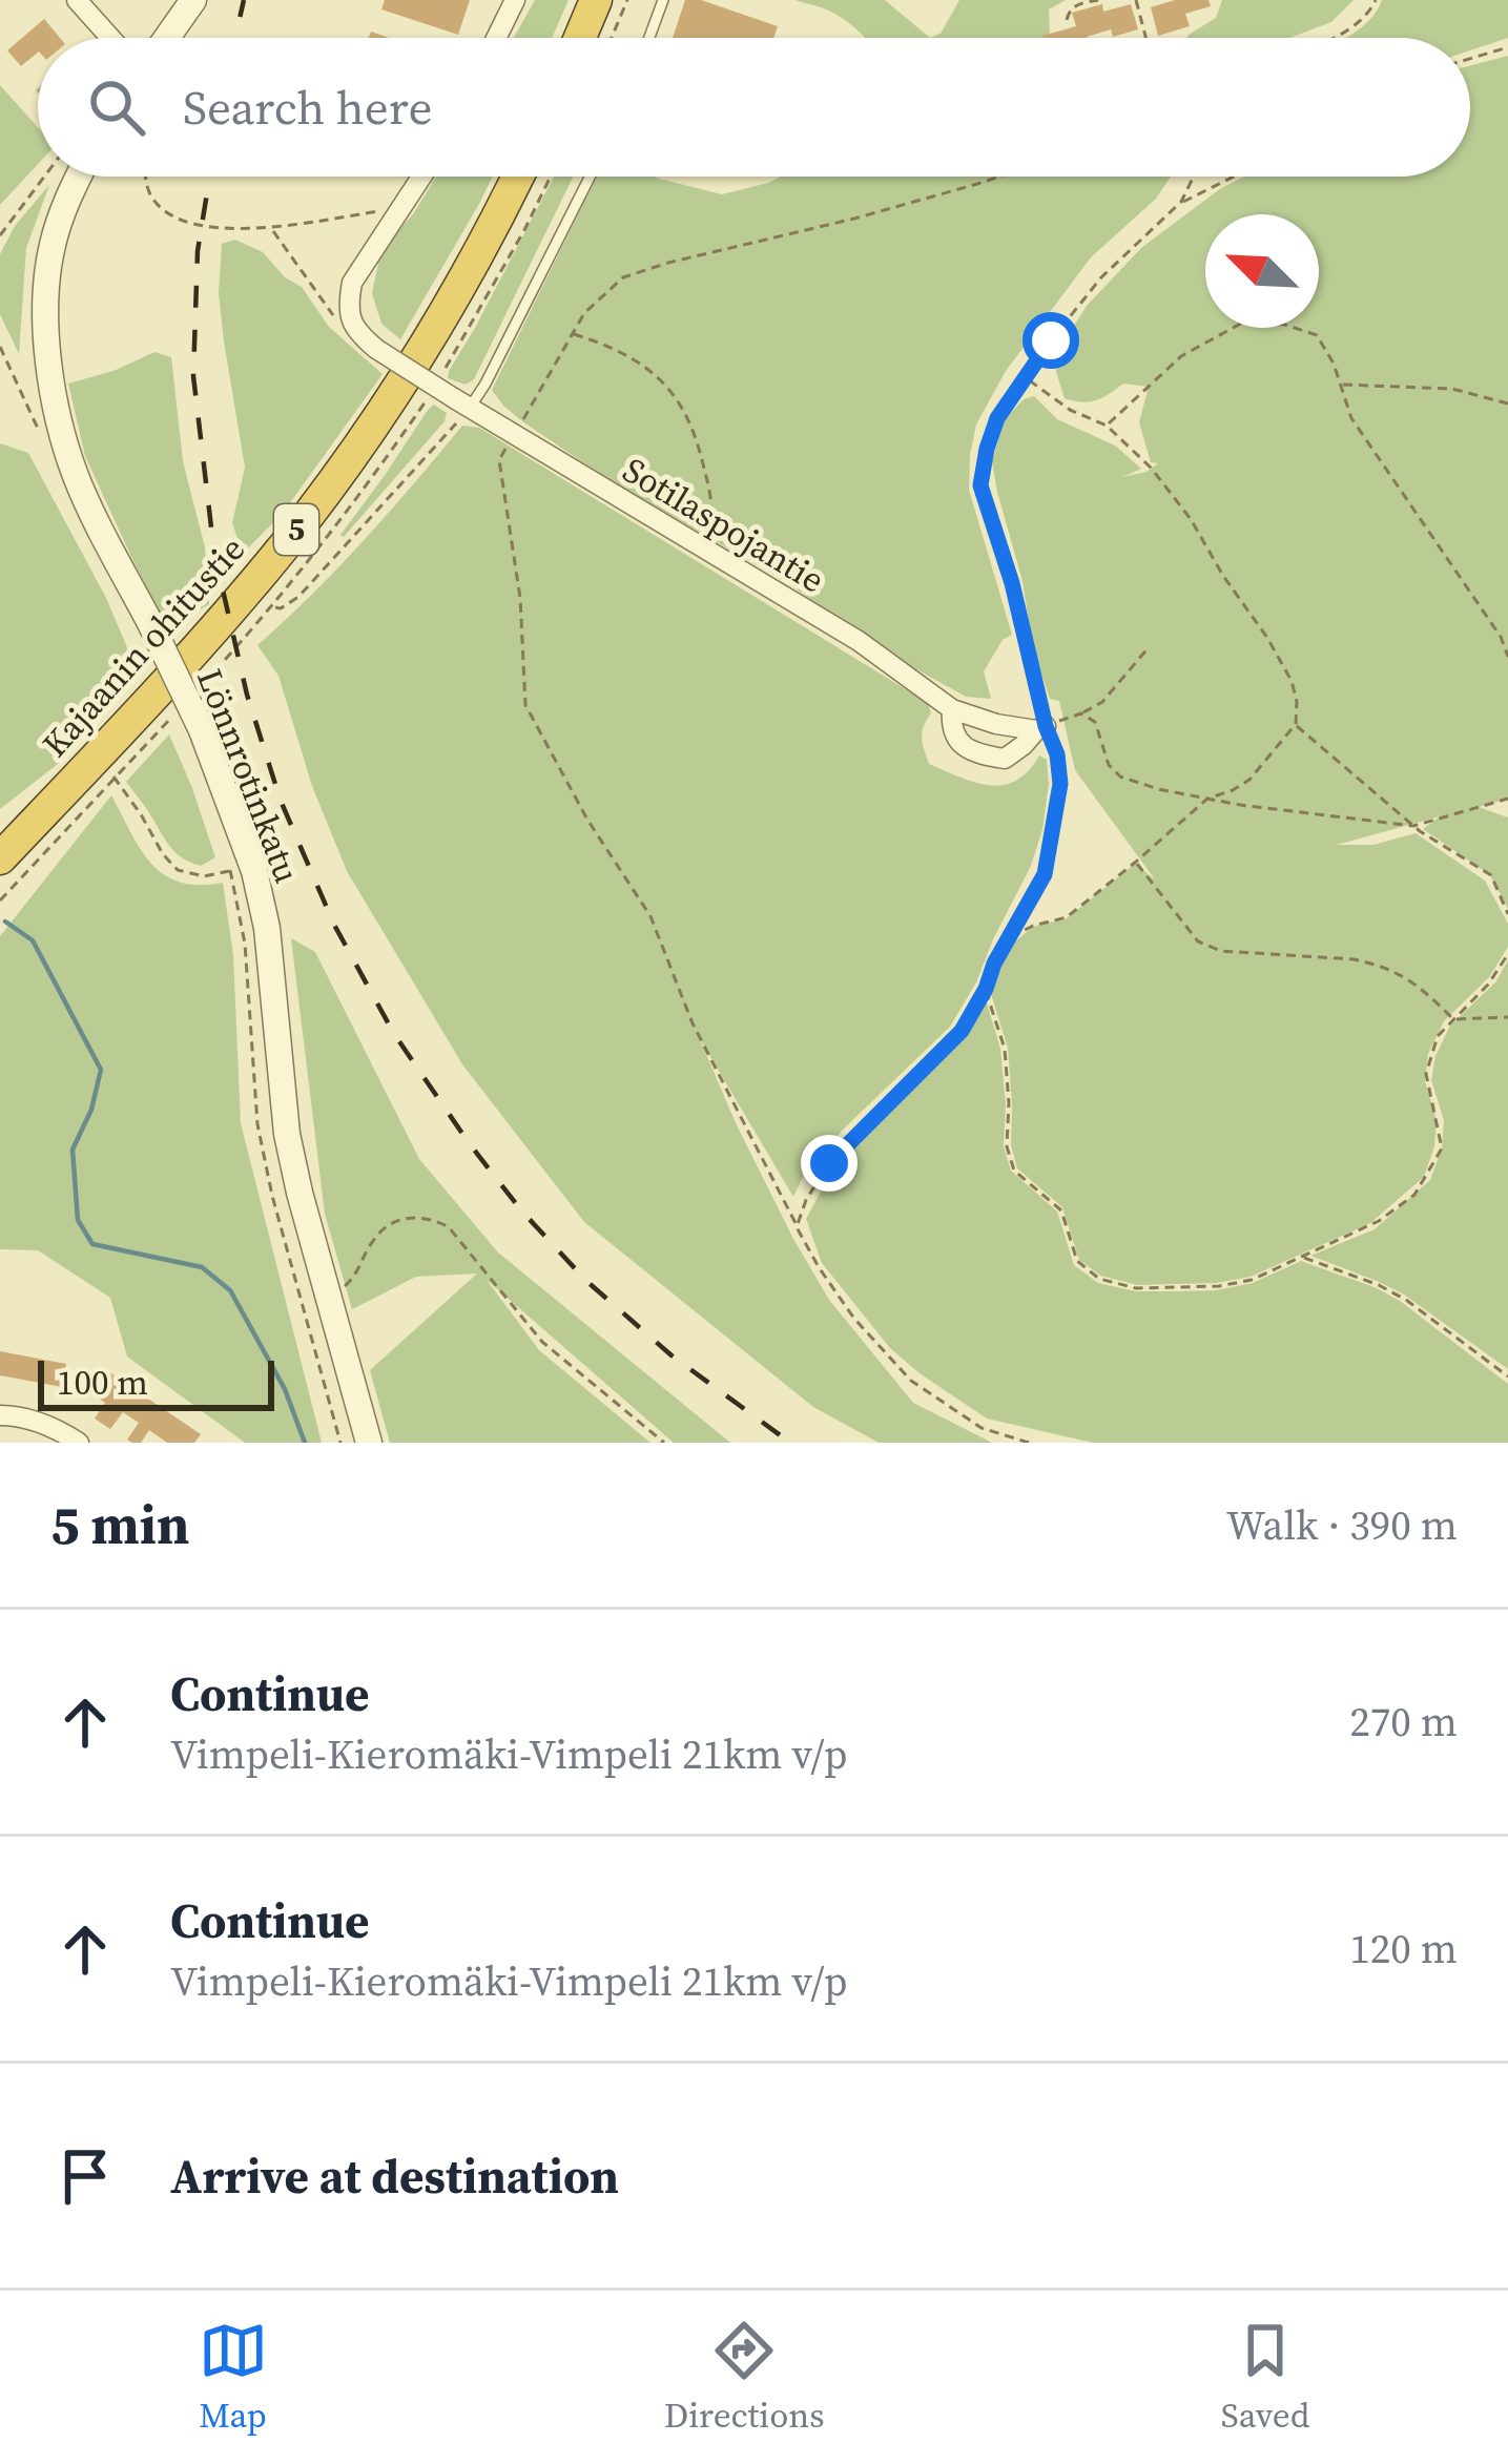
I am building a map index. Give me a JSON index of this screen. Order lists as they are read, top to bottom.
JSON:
{
  "streets": {
    "highway": ["5", "Kajaanin ohitustie"],
    "street": ["Sotilaspojantie", "Lönnrotinkatu"]
  },
  "scale_bar": "100 m",
  "north": "top left",
  "page": {
    "search": "Search here",
    "scale": "100 m",
    "heading": ["5 min", "Walk · 390 m"],
    "list": [
      ["Continue", "Vimpeli-Kieromäki-Vimpeli 21km v/p", "270 m"],
      ["Continue", "Vimpeli-Kieromäki-Vimpeli 21km v/p", "120 m"],
      "Arrive at destination"
    ],
    "nav": ["Map", "Directions", "Saved"]
  }
}
